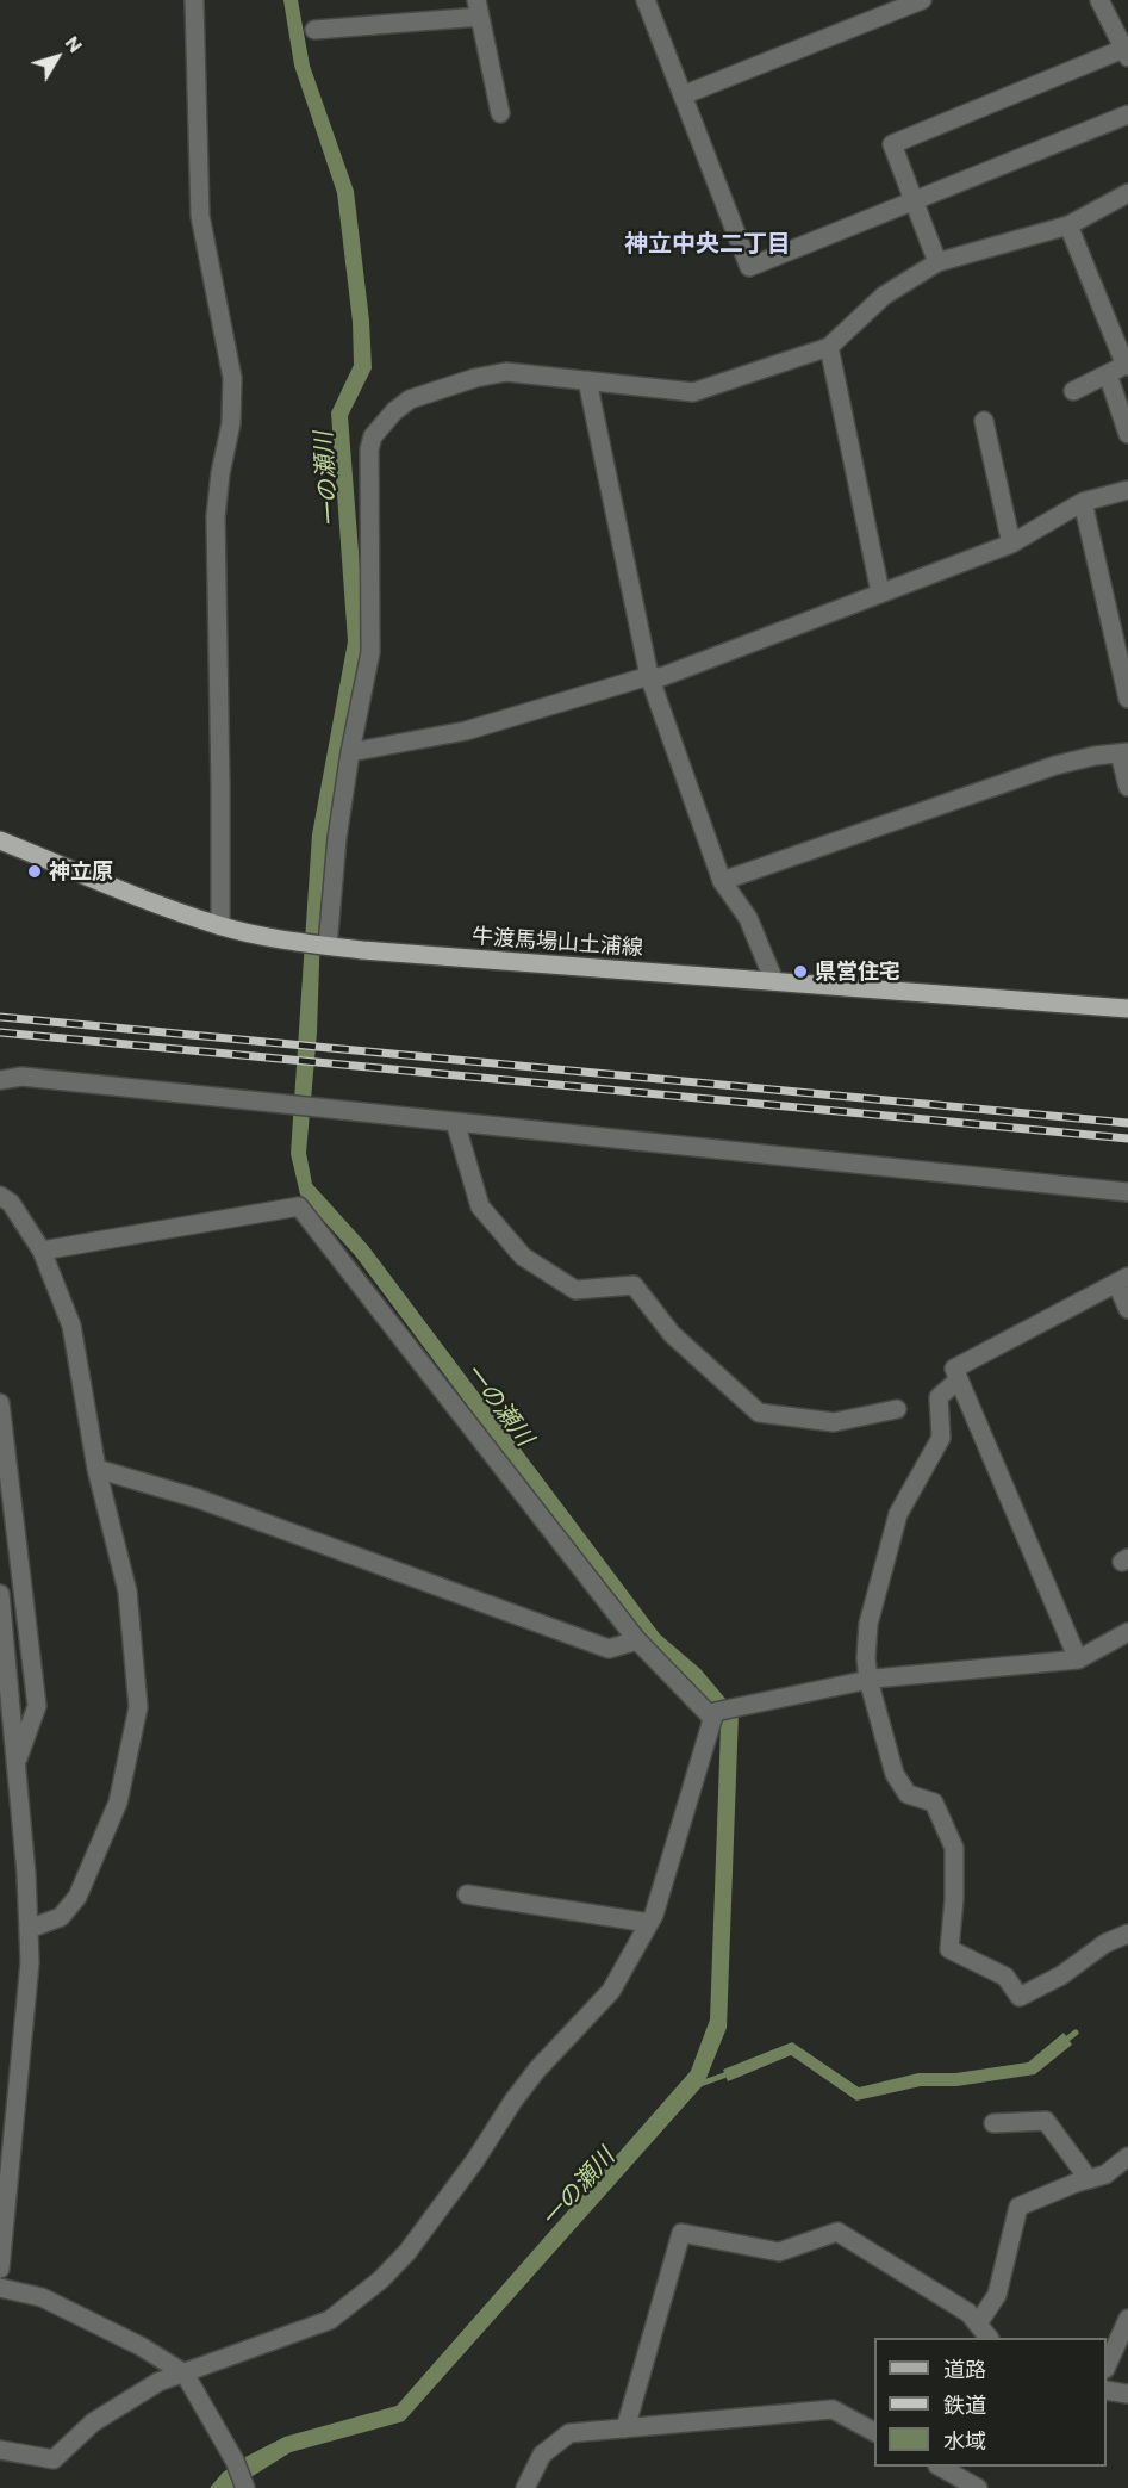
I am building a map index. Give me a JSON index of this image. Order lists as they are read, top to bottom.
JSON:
{
  "streets": {
    "main road": ["牛渡馬場山土浦線"]
  },
  "districts": ["神立中央二丁目"],
  "water": ["一の瀬川"],
  "places": ["神立原", "県営住宅"],
  "legend": ["道路", "鉄道", "水域"],
  "north": "top right"
}
